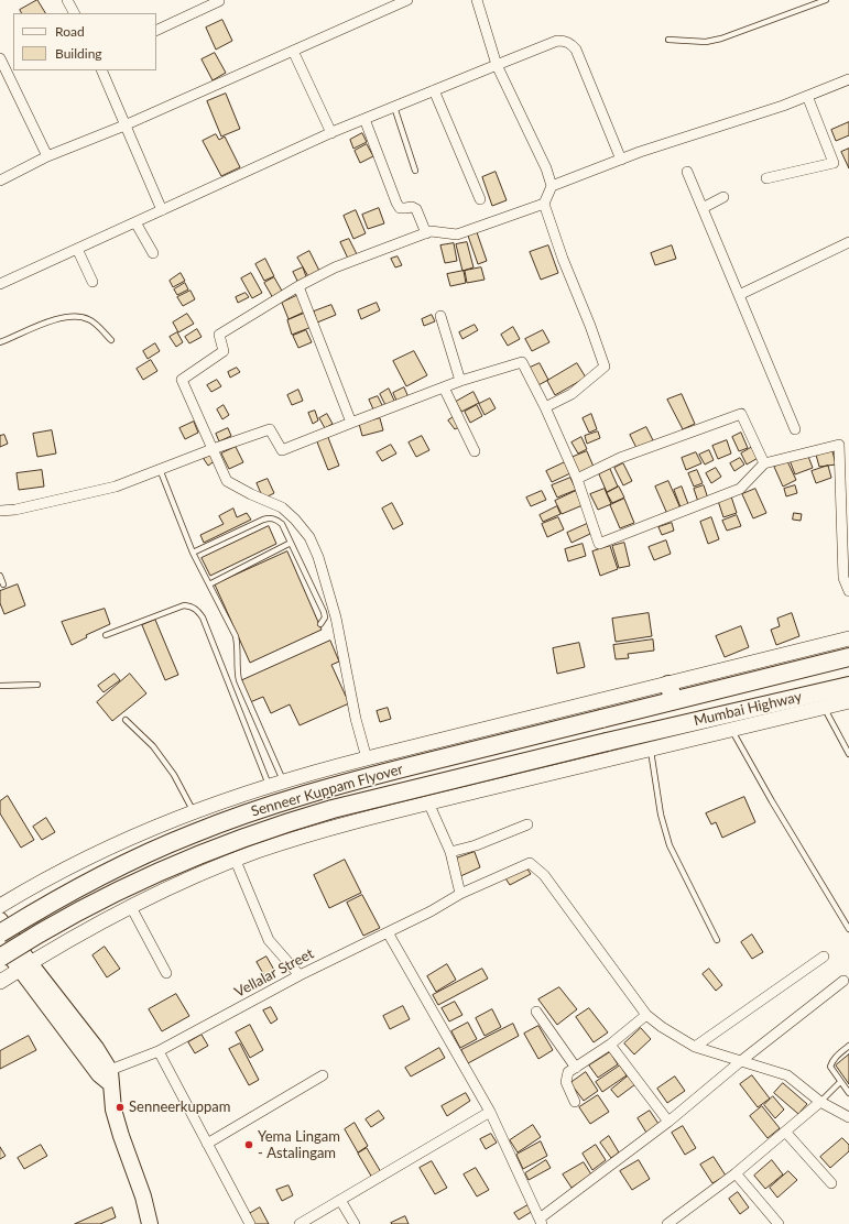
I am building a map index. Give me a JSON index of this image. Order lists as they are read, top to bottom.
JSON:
{
  "streets": {
    "highway": ["Mumbai Highway", "Senneer Kuppam Flyover"],
    "street": ["Vellalar Street"]
  },
  "crossings": [
    ["Mumbai Highway", "Senneer Kuppam Flyover"]
  ],
  "places": ["Senneerkuppam", "Yema Lingam - Astalingam"],
  "legend": ["Road", "Building"]
}
